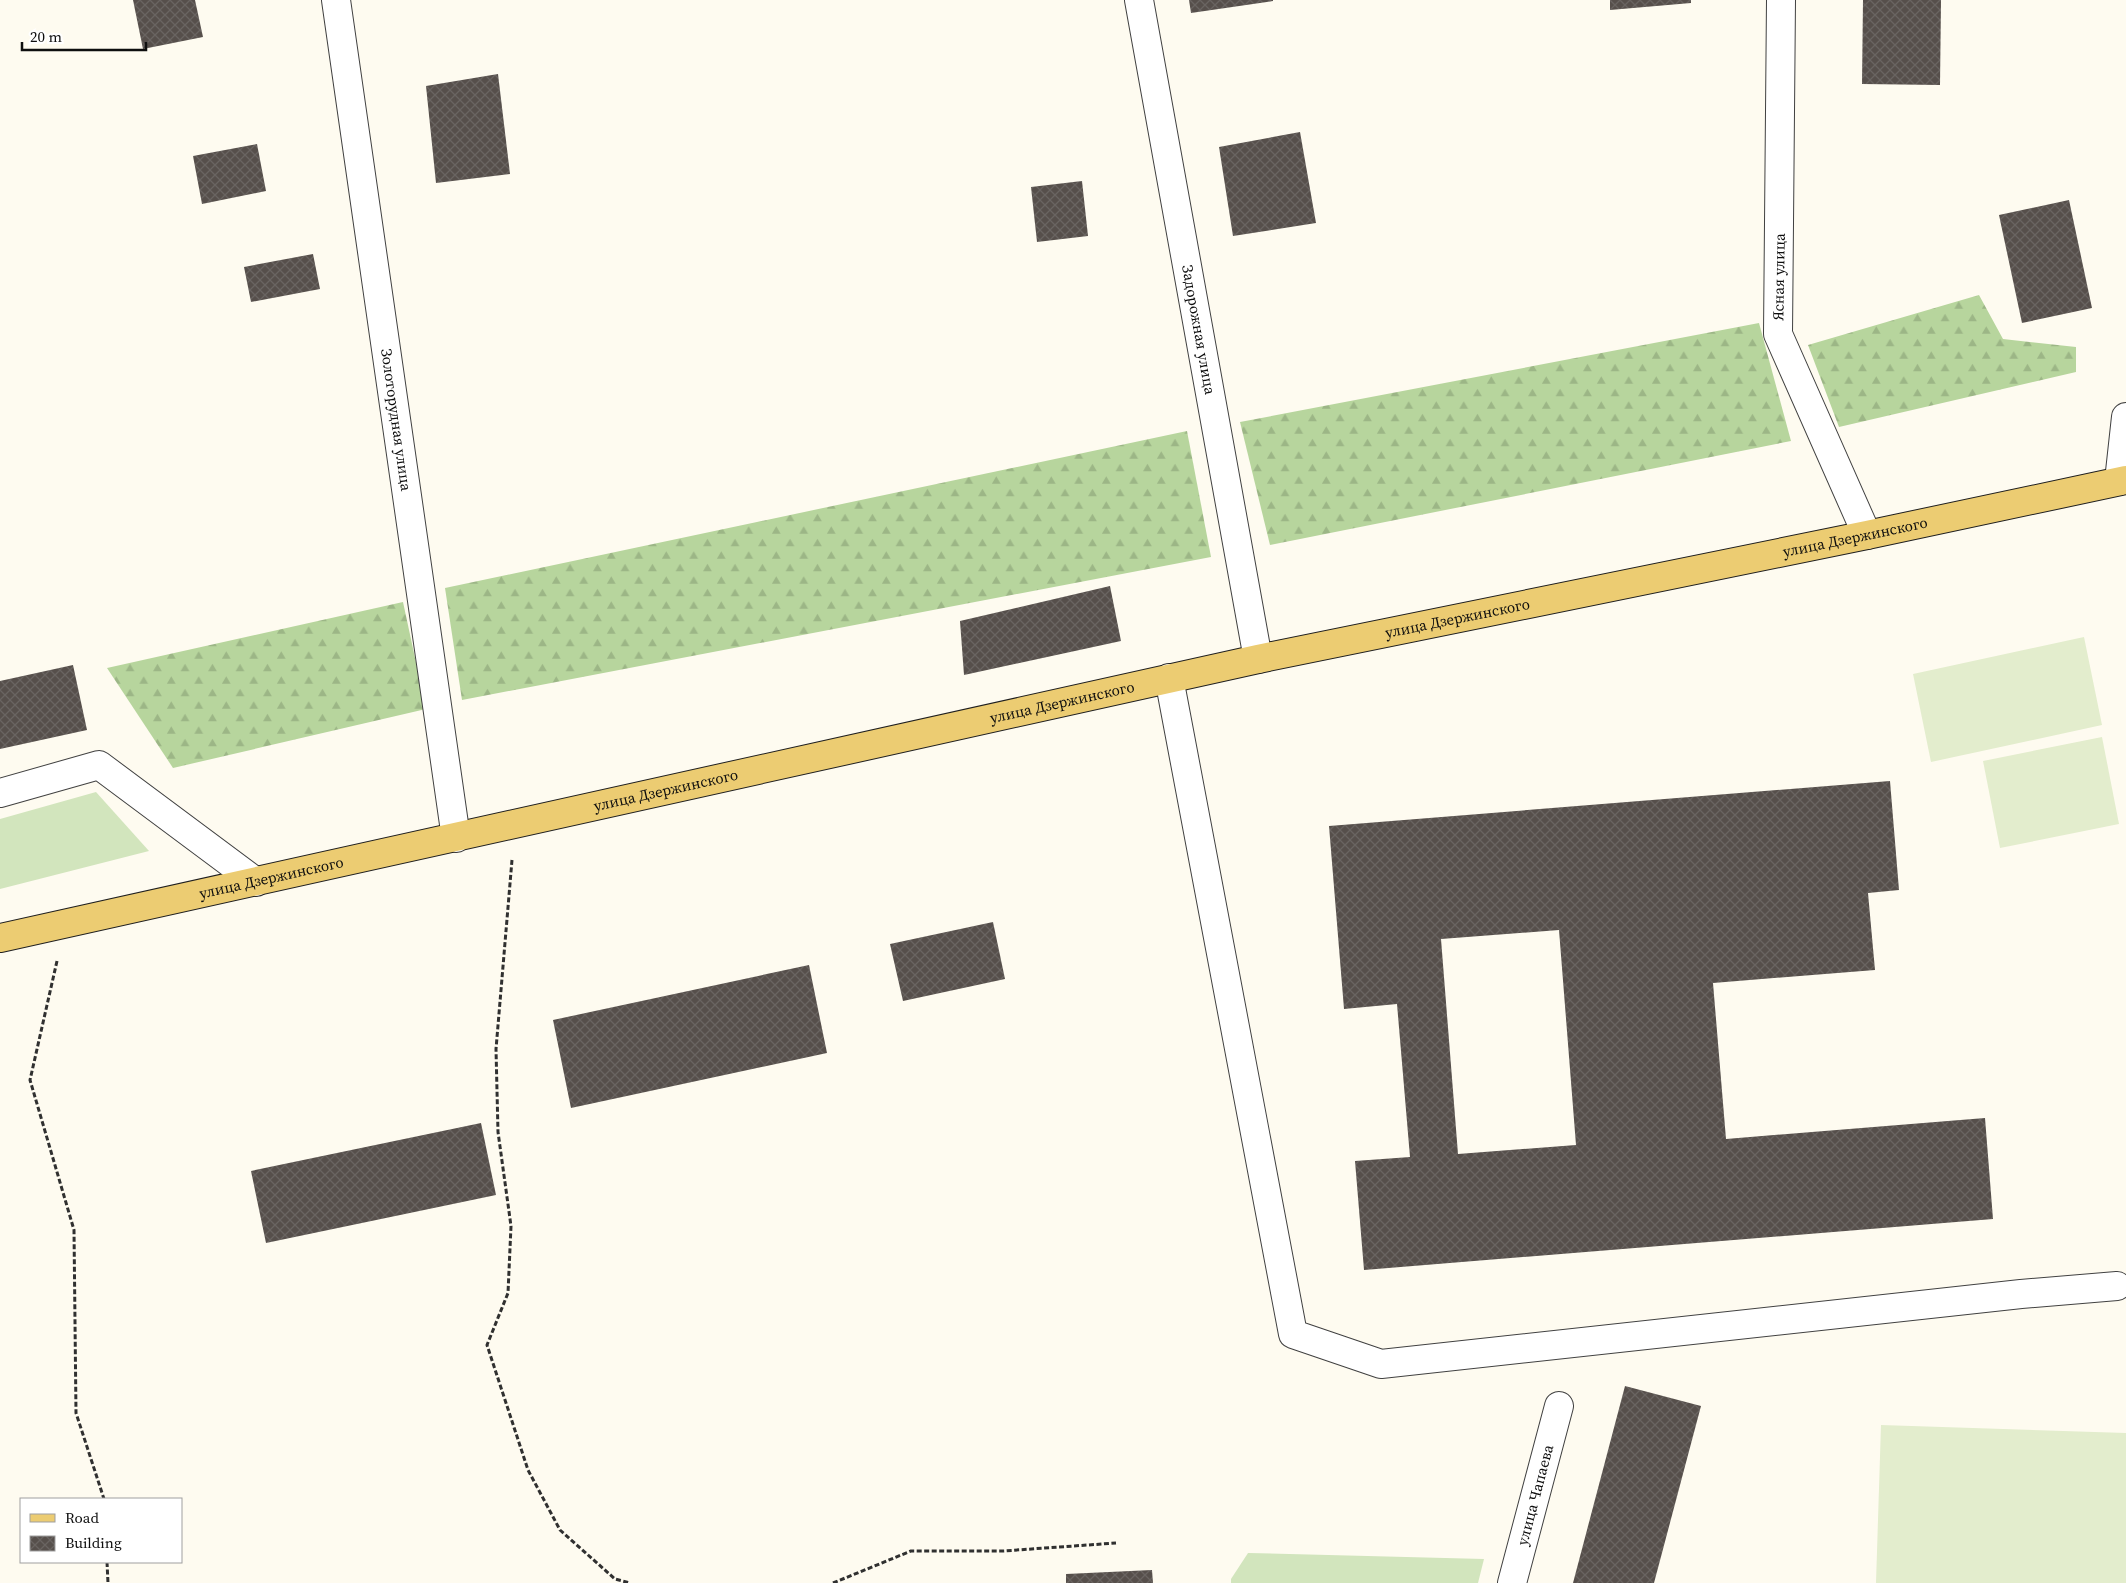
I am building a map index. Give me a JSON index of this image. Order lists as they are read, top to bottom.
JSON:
{
  "streets": {
    "main road": ["улица Дзержинского"],
    "street": [
      "Ясная улица",
      "Задорожная улица",
      "Золоторудная улица",
      "улица Чапаева"
    ]
  },
  "crossings": [
    ["Ясная улица", "улица Дзержинского"],
    ["Задорожная улица", "улица Дзержинского"],
    ["Золоторудная улица", "улица Дзержинского"]
  ],
  "legend": ["Road", "Building"],
  "scale_bar": "20 m"
}
